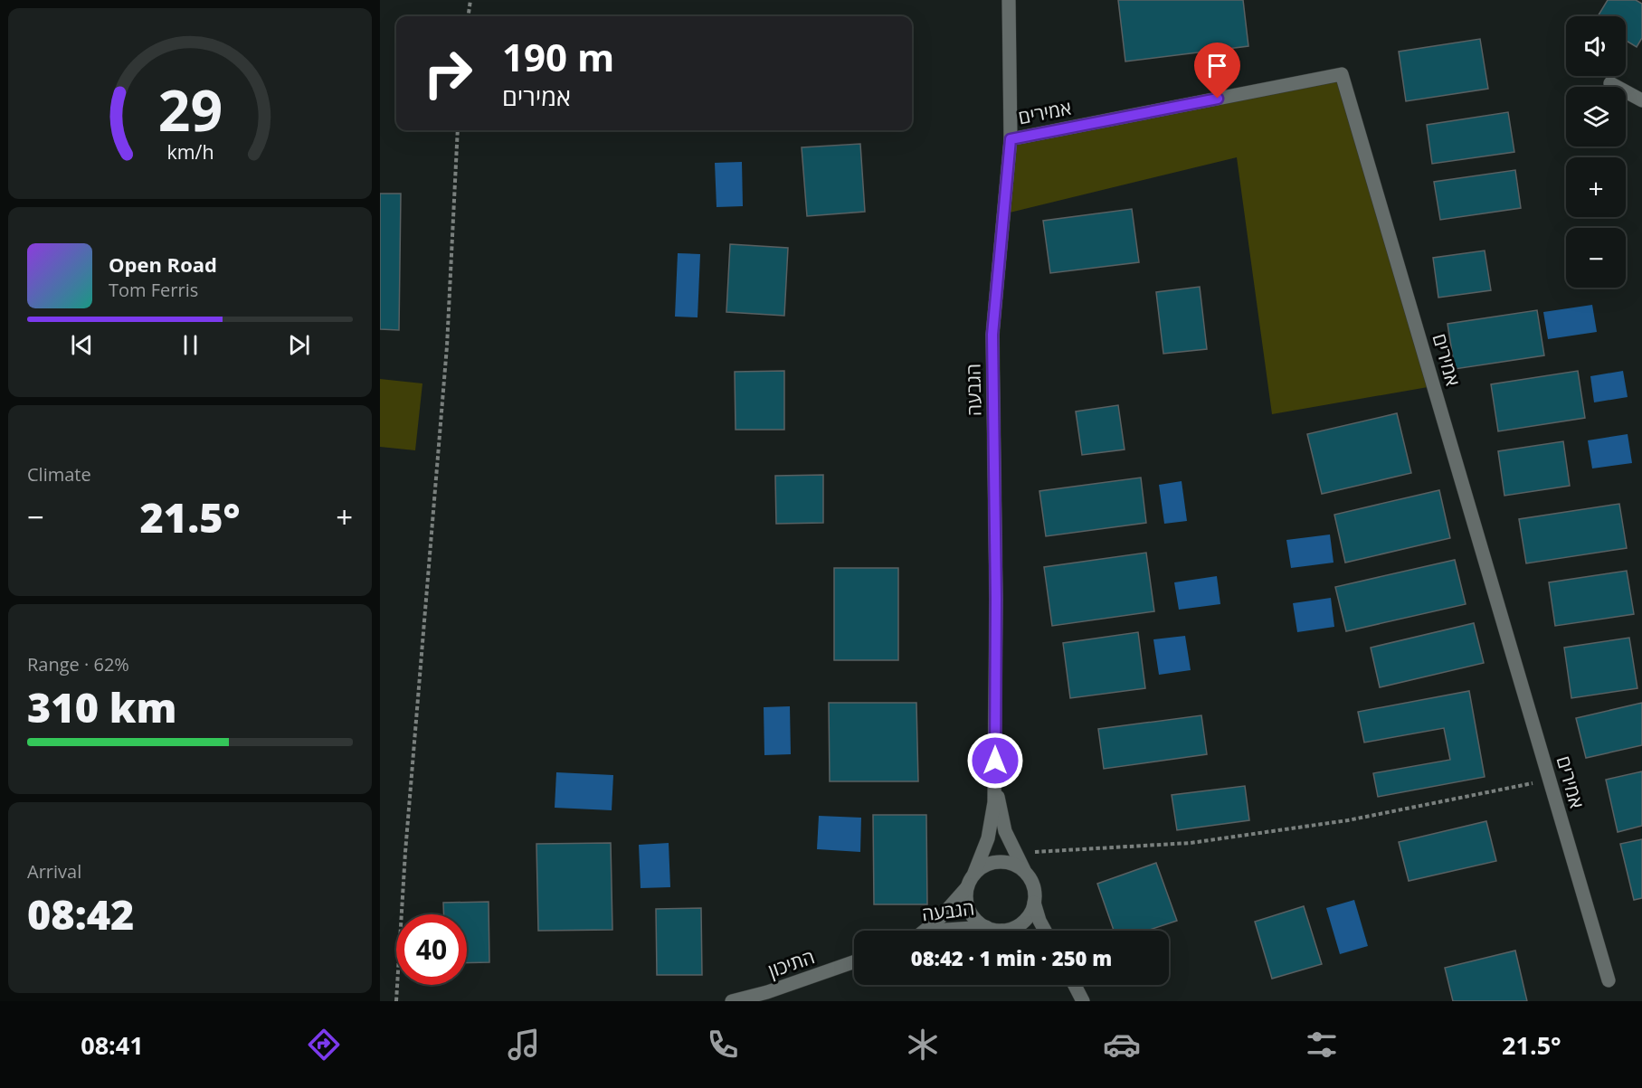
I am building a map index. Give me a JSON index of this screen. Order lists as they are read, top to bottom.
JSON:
{
  "streets": {
    "street": ["אמירים", "הגבעה", "התיכון"]
  },
  "crossings": [
    ["אמירים", "הגבעה"]
  ],
  "page": {
    "map_buttons": ["+", "−"],
    "turn": ["190 m", "אמירים"],
    "song": ["Open Road", "Tom Ferris"],
    "tile": [
      "Climate",
      ["Range · 62%", "310 km"],
      ["Arrival", "08:42"]
    ],
    "heat": ["−", "21.5°", "+"],
    "limit": "40",
    "trip": "08:42 · 1 min · 250 m",
    "tabs": ["08:41", "21.5°"],
    "gauge": ["29", "km/h"]
  }
}
